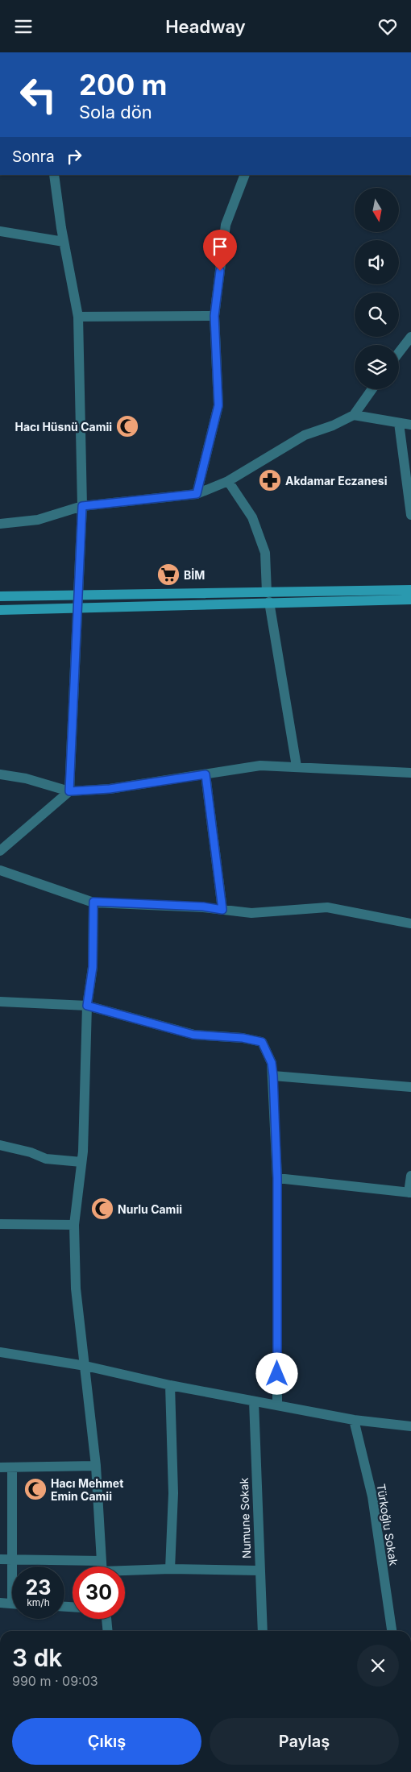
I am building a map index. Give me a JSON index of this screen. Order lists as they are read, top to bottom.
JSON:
{
  "streets": {
    "street": ["Numune Sokak", "Türkoğlu Sokak"]
  },
  "places": {
    "mosque": ["Hacı Hüsnü Camii", "Nurlu Camii", "Hacı Mehmet Emin Camii"],
    "pharmacy": ["Akdamar Eczanesi"],
    "supermarket": ["BİM"]
  },
  "north": "bottom",
  "page": {
    "header": "Headway",
    "turn": ["200 m", "Sola dön"],
    "then": "Sonra",
    "speed": "23 km/h",
    "limit": "30",
    "heading": ["3 dk", "990 m · 09:03"],
    "buttons": ["Çıkış", "Paylaş"]
  }
}
